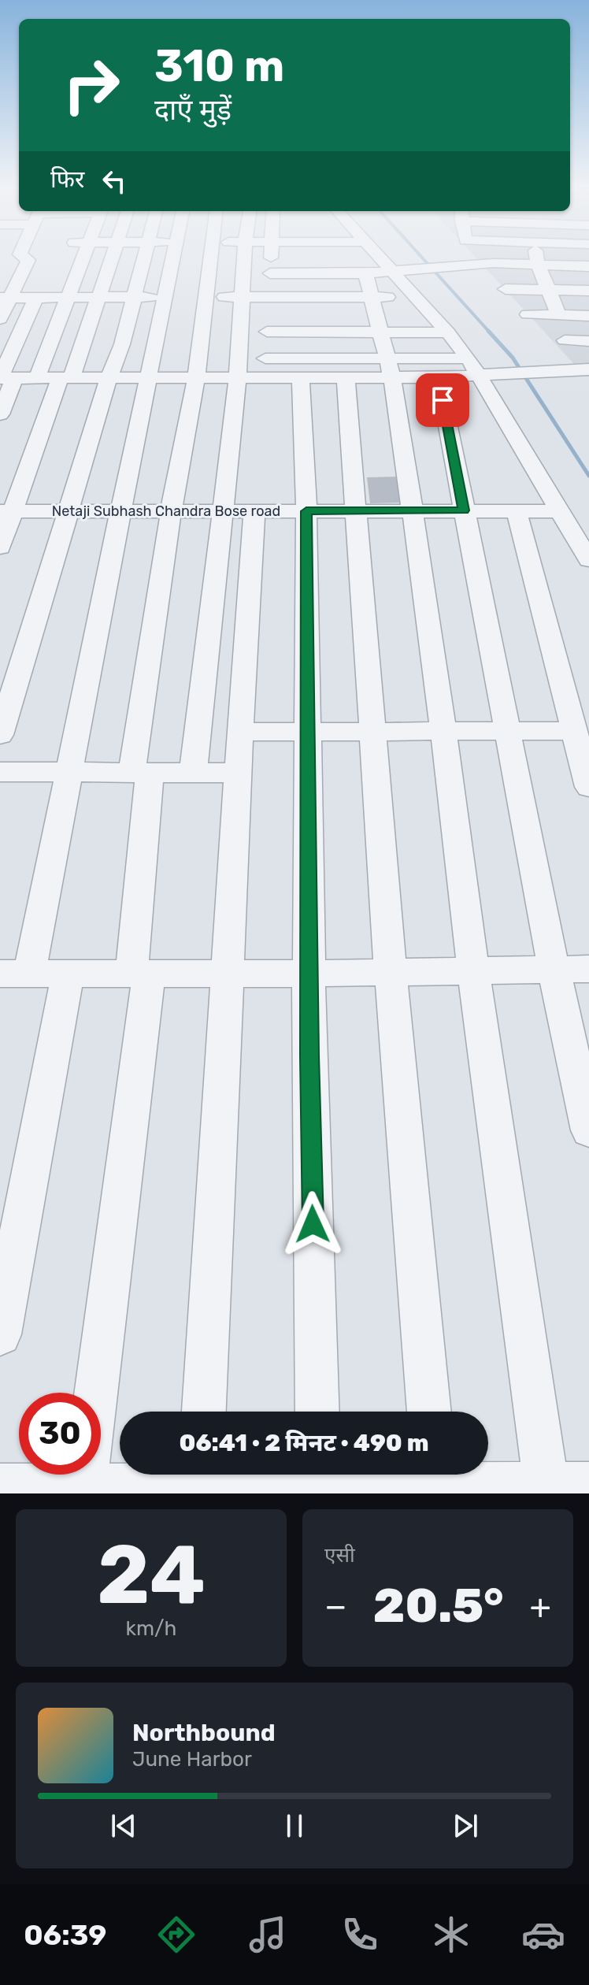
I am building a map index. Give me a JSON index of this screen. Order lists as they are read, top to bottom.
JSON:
{
  "streets": {
    "street": ["Netaji Subhash Chandra Bose road"]
  },
  "page": {
    "turn": ["310 m", "दाएँ मुड़ें"],
    "then": "फिर",
    "limit": "30",
    "trip": "06:41 · 2 मिनट · 490 m",
    "tile": [
      ["24", "km/h"],
      "एसी"
    ],
    "heat": ["−", "20.5°", "+"],
    "song": ["Northbound", "June Harbor"],
    "tabs": "06:39"
  }
}
